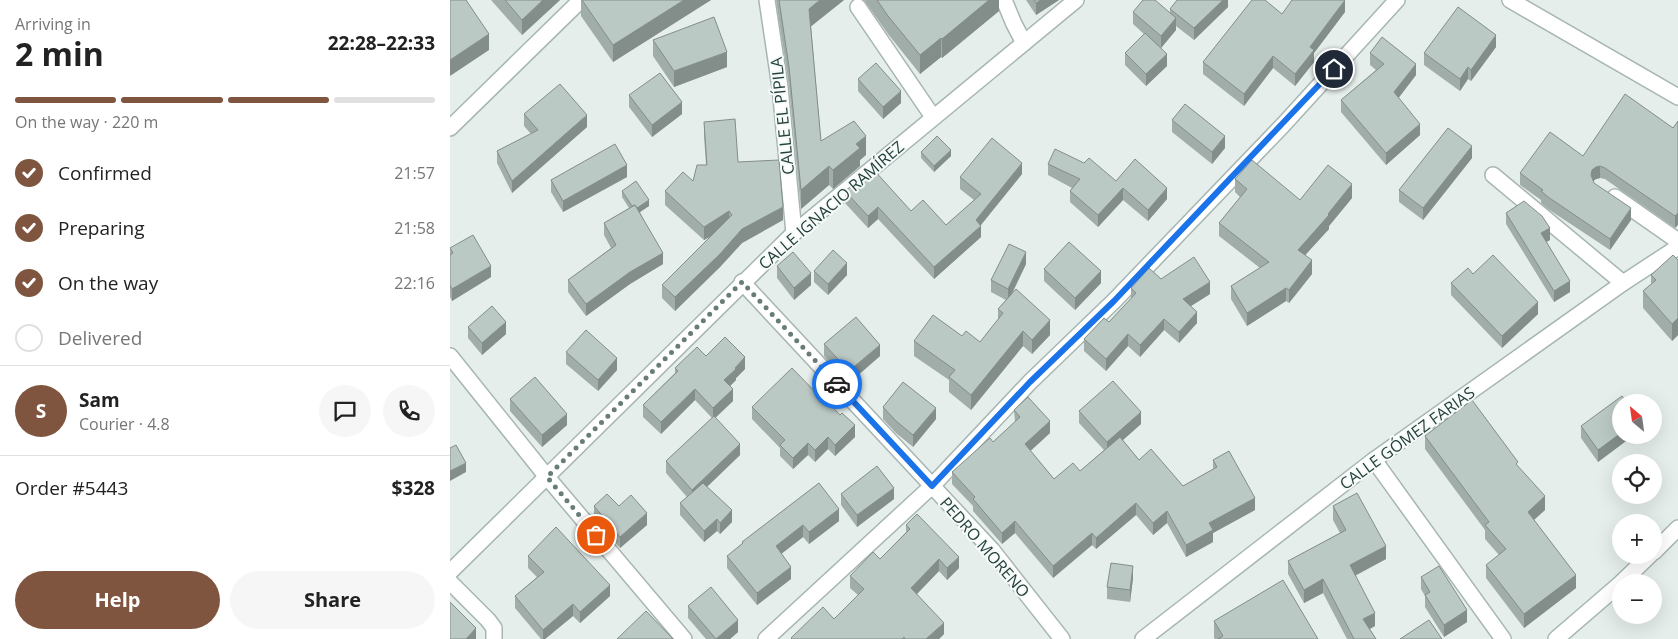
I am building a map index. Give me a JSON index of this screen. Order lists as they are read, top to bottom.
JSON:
{
  "streets": {
    "street": [
      "CALLE EL PÍPILA",
      "CALLE IGNACIO RAMÍREZ",
      "CALLE GÓMEZ FARIAS",
      "PEDRO MORENO"
    ]
  },
  "crossings": [
    ["CALLE EL PÍPILA", "CALLE IGNACIO RAMÍREZ"],
    ["CALLE IGNACIO RAMÍREZ", "PEDRO MORENO"]
  ],
  "north": "top left",
  "page": {
    "heading": ["2 min", "Arriving in", "22:28–22:33"],
    "panel": [
      "Sam",
      "Courier · 4.8",
      "Order #5443",
      "$328"
    ],
    "bar": "On the way · 220 m",
    "list": [
      ["Confirmed", "21:57"],
      ["Preparing", "21:58"],
      ["On the way", "22:16"],
      "Delivered"
    ],
    "round": "S",
    "map_buttons": ["+", "−"],
    "buttons": ["Help", "Share"]
  }
}
